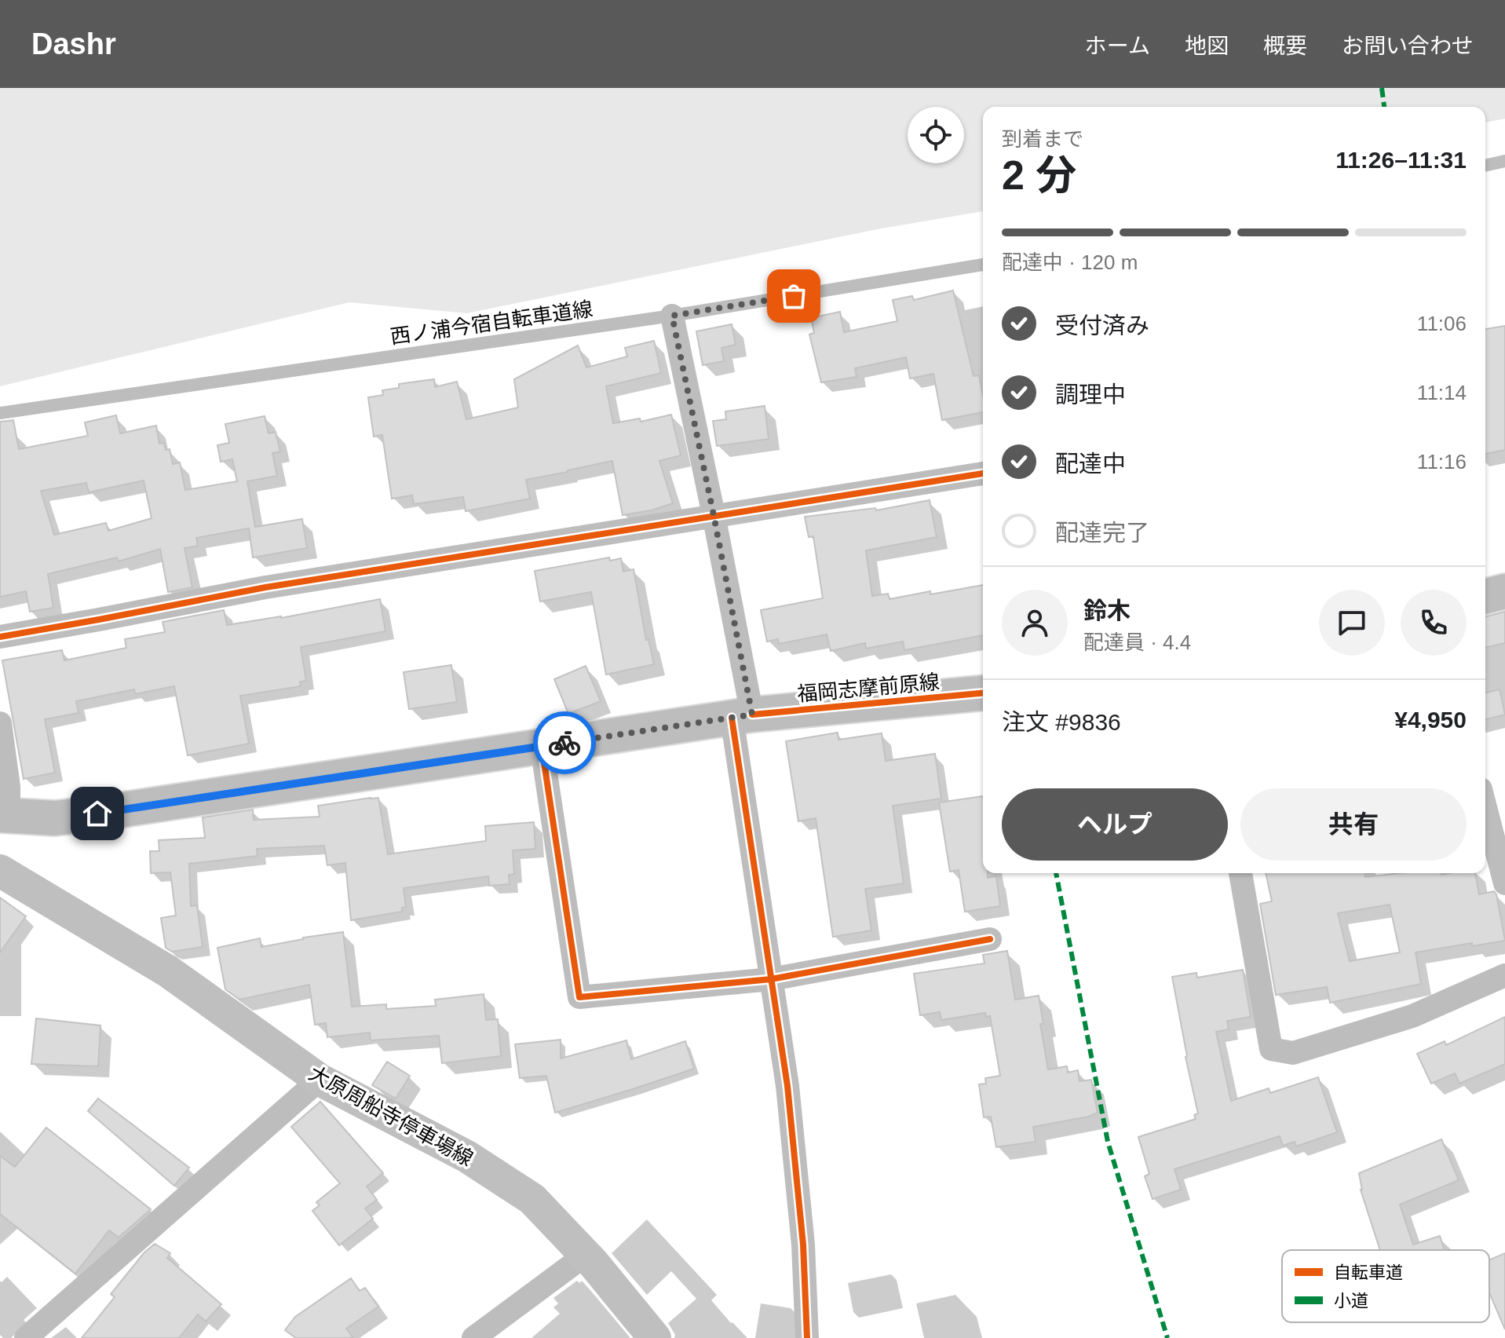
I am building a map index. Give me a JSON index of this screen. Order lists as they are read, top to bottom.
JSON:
{
  "streets": {
    "main road": ["福岡志摩前原線", "大原周船寺停車場線"],
    "lane": ["西ノ浦今宿自転車道線"]
  },
  "legend": ["自転車道", "小道"],
  "page": {
    "header": "Dashr",
    "nav": [
      "ホーム",
      "地図",
      "概要",
      "お問い合わせ"
    ],
    "heading": ["2 分", "到着まで", "11:26–11:31"],
    "panel": [
      "鈴木",
      "配達員 · 4.4",
      "注文 #9836",
      "¥4,950"
    ],
    "bar": "配達中 · 120 m",
    "list": [
      ["受付済み", "11:06"],
      ["調理中", "11:14"],
      ["配達中", "11:16"],
      "配達完了"
    ],
    "buttons": ["ヘルプ", "共有"]
  }
}
